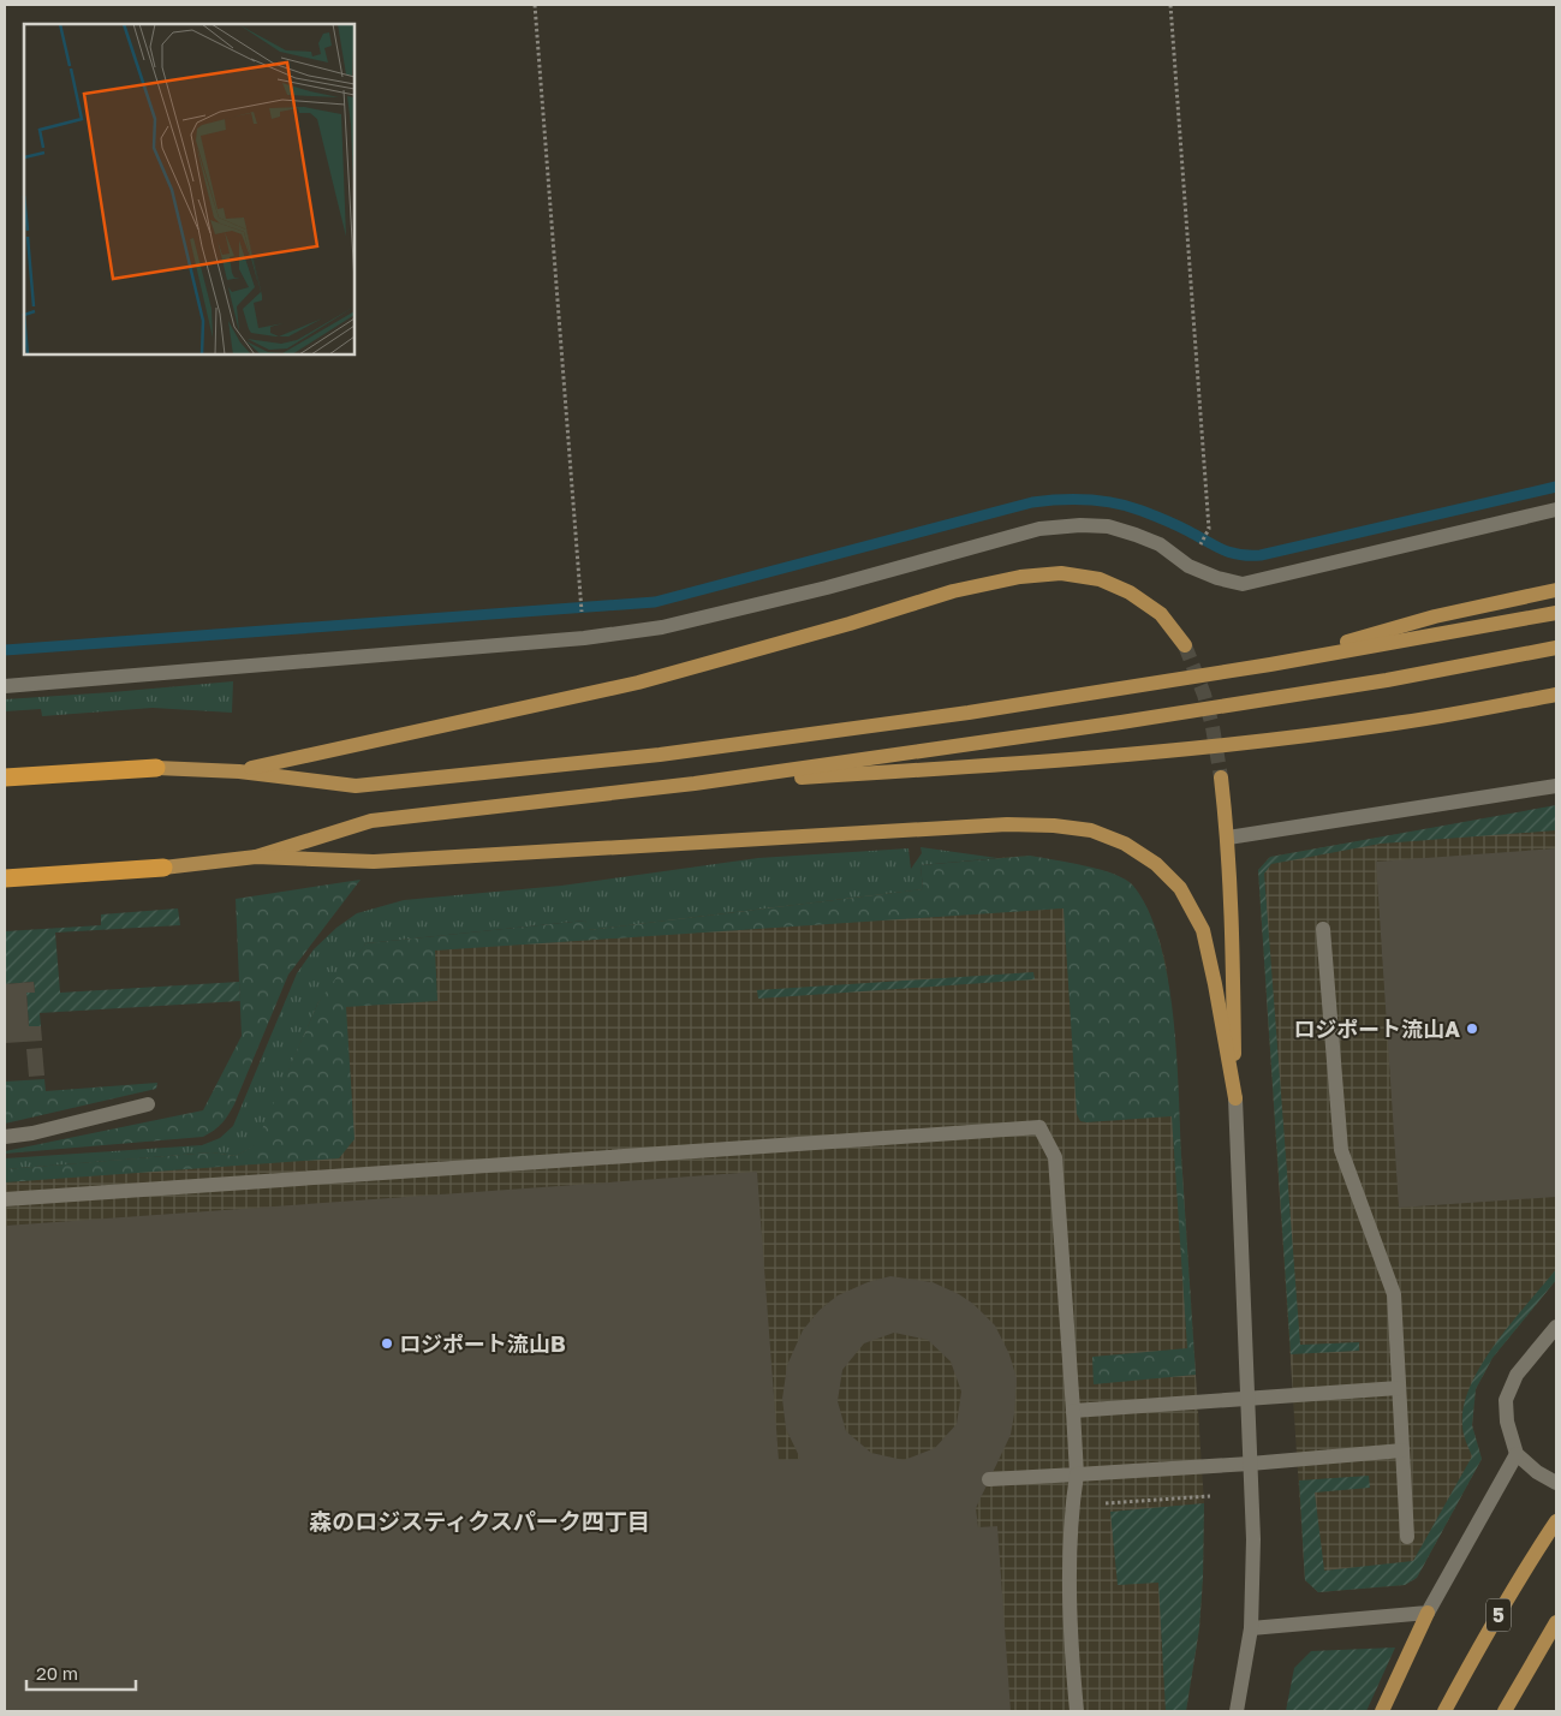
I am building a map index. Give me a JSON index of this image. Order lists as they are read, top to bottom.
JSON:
{
  "streets": {
    "main road": ["5"]
  },
  "districts": ["森のロジスティクスパーク四丁目"],
  "places": ["ロジポート流山A", "ロジポート流山B"],
  "scale_bar": "20 m"
}
